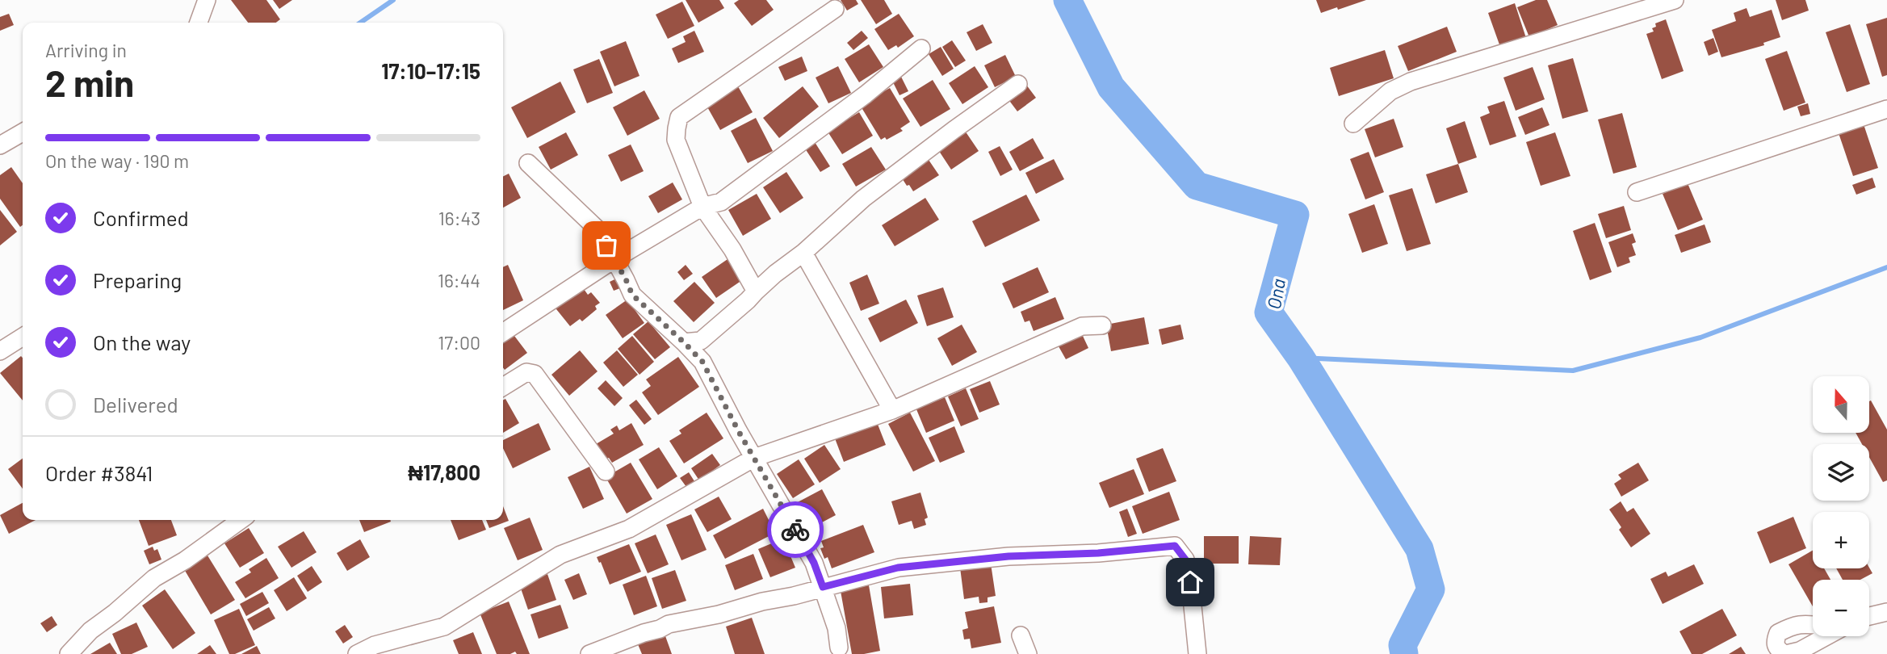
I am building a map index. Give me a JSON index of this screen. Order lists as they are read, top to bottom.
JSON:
{
  "water": ["Ona"],
  "north": "top",
  "page": {
    "heading": ["2 min", "Arriving in", "17:10–17:15"],
    "panel": ["Order #3841", "₦17,800"],
    "bar": "On the way · 190 m",
    "list": [
      ["Confirmed", "16:43"],
      ["Preparing", "16:44"],
      ["On the way", "17:00"],
      "Delivered"
    ],
    "map_buttons": ["+", "−"]
  }
}
